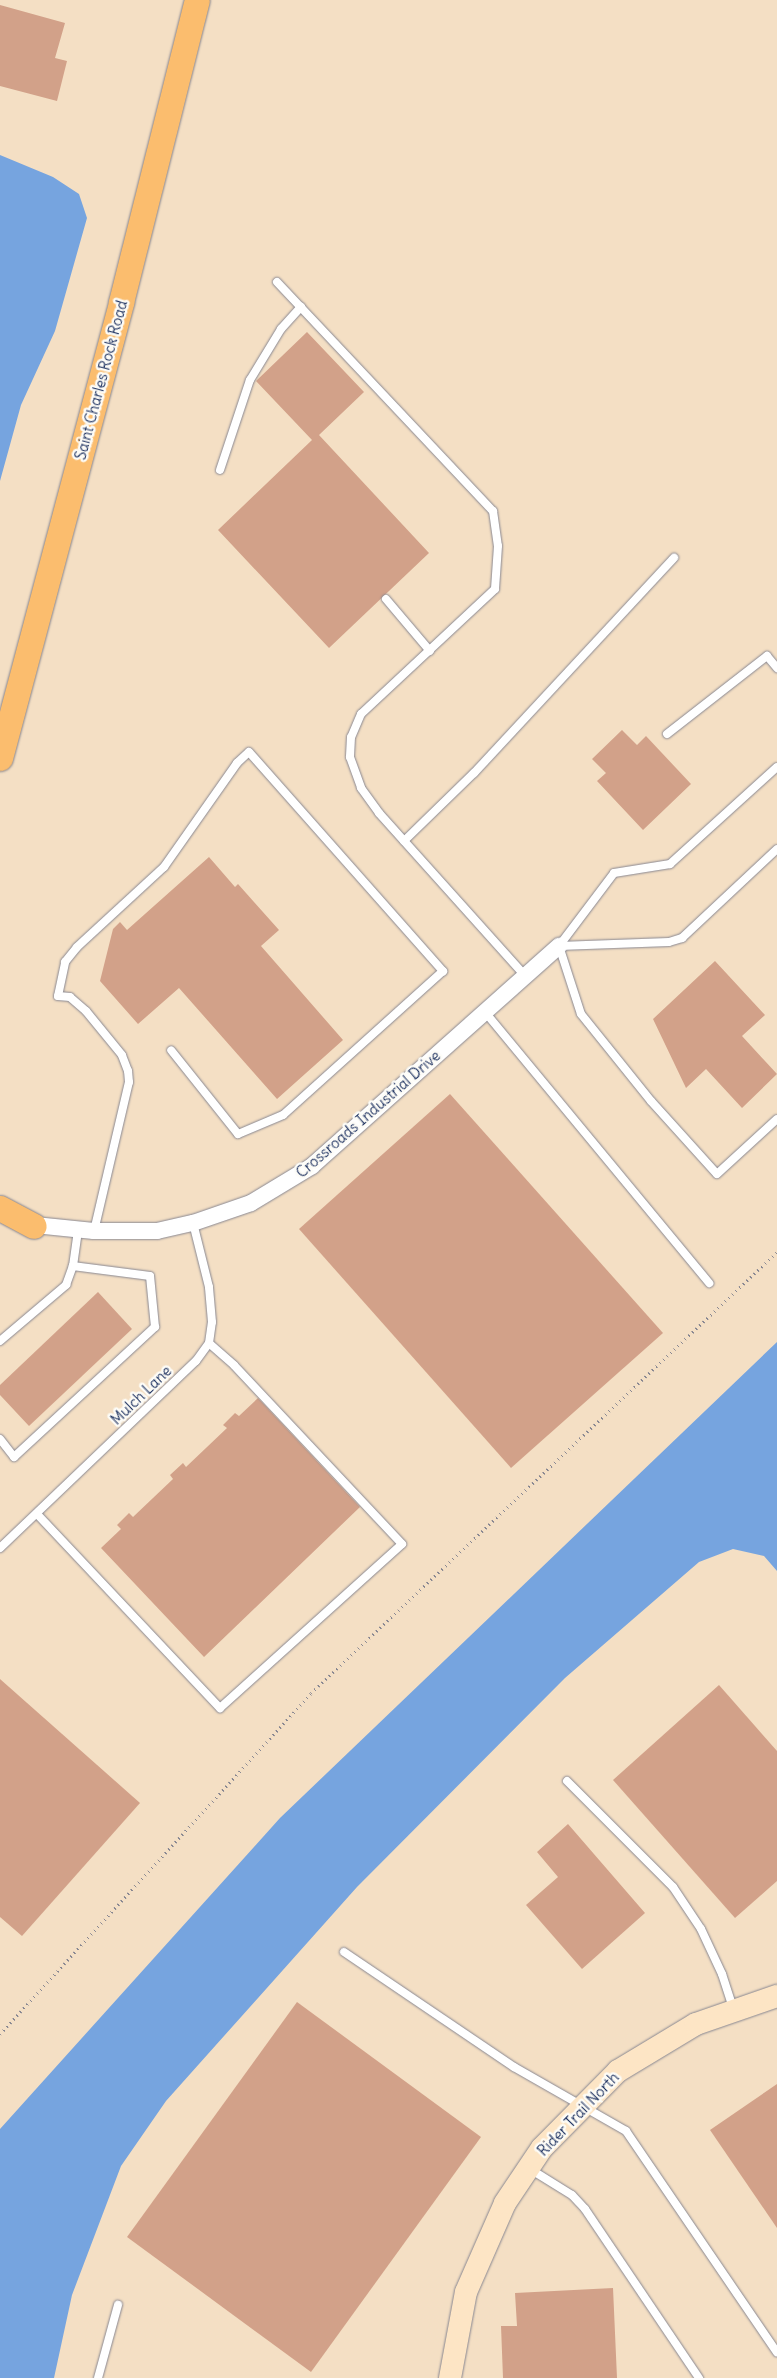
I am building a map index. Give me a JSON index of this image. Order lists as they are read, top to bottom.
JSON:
{
  "streets": {
    "main road": ["Saint Charles Rock Road"],
    "street": ["Crossroads Industrial Drive", "Rider Trail North"],
    "lane": ["Mulch Lane"]
  }
}
